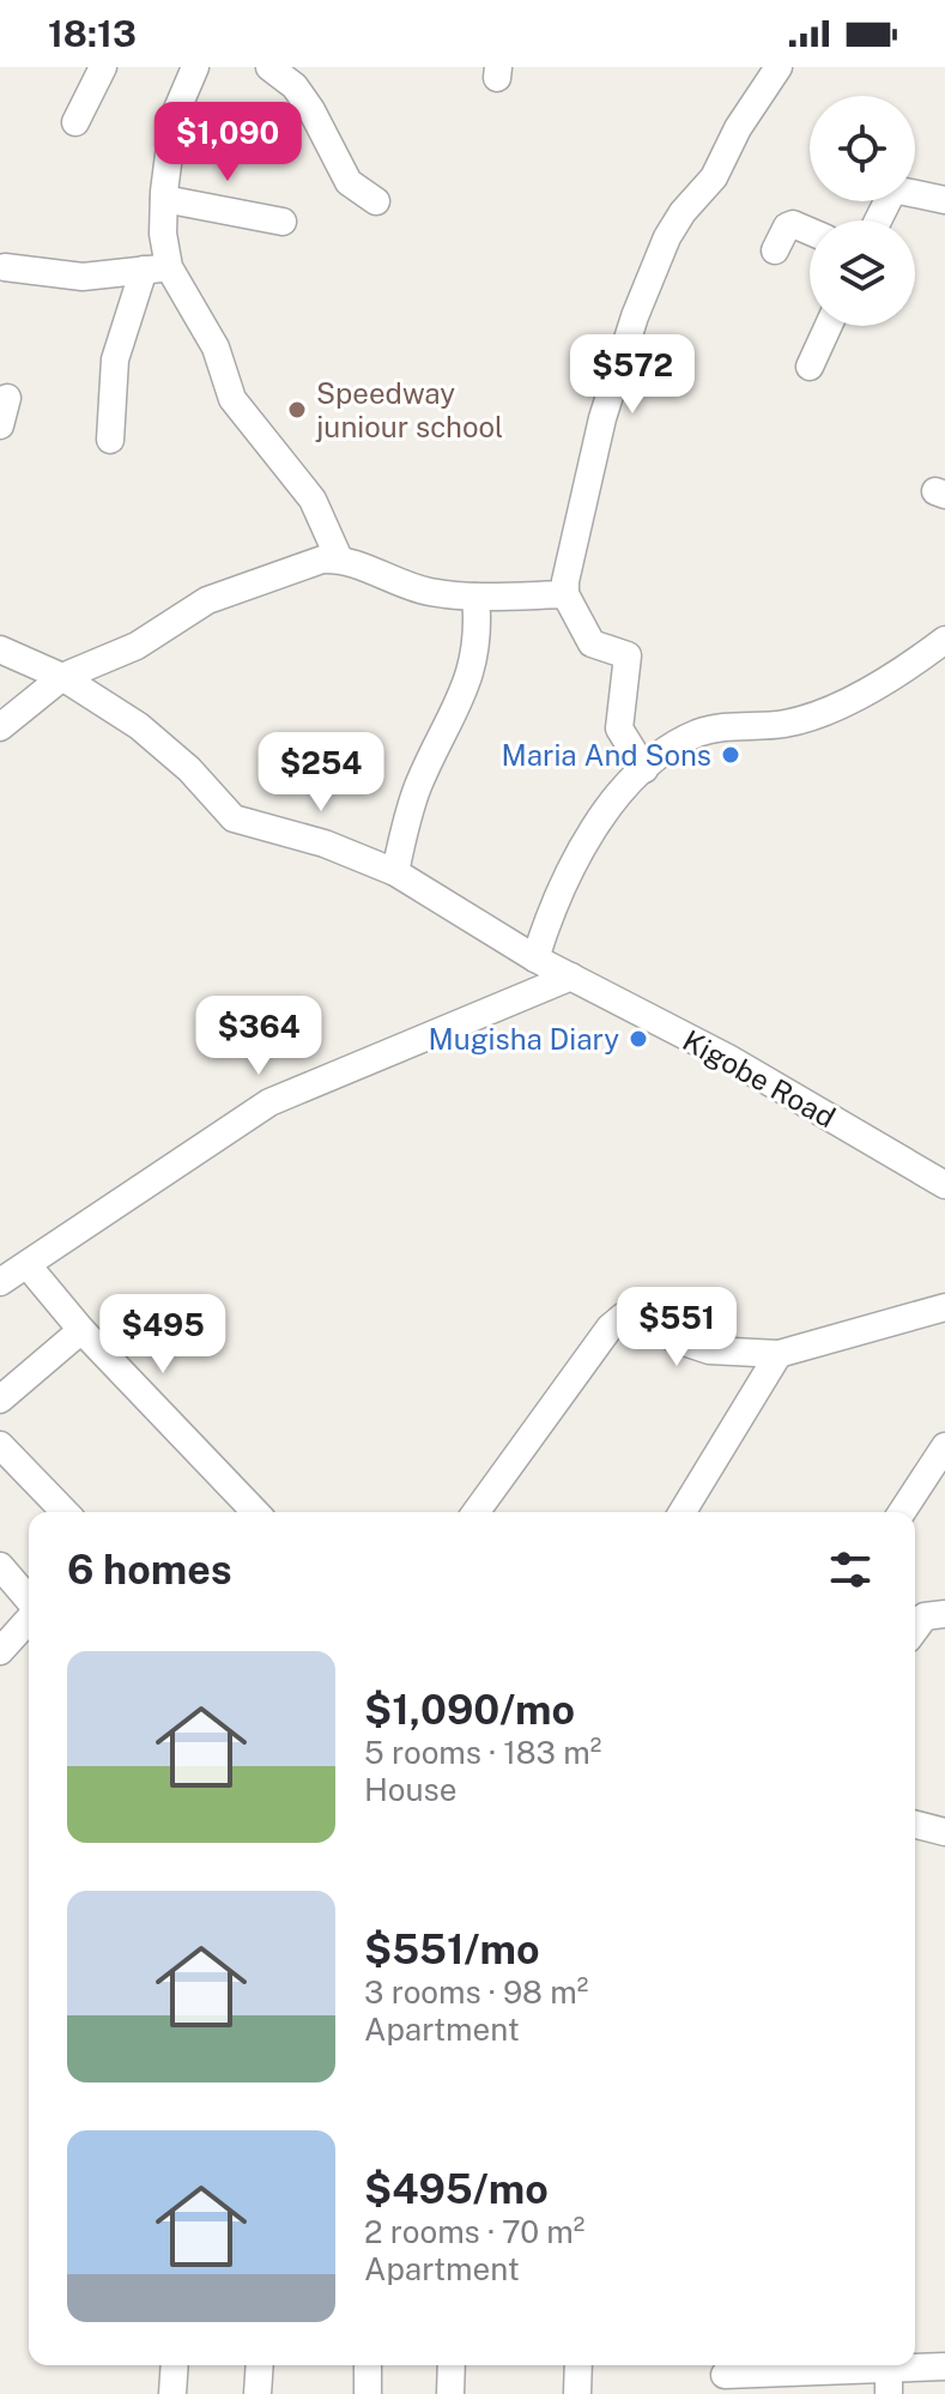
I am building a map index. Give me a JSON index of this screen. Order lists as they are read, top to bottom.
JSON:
{
  "streets": {
    "street": ["Kigobe Road"]
  },
  "places": ["Speedway juniour school", "Maria And Sons", "Mugisha Diary"],
  "page": {
    "status": "18:13",
    "price": [
      "$1,090",
      "$572",
      "$254",
      "$364",
      "$551",
      "$495"
    ],
    "heading": "6 homes",
    "list": [
      {
        "name": "$1,090/mo",
        "note": "5 rooms · 183 m² · House"
      },
      {
        "name": "$551/mo",
        "note": "3 rooms · 98 m² · Apartment"
      },
      {
        "name": "$495/mo",
        "note": "2 rooms · 70 m² · Apartment"
      }
    ]
  }
}
